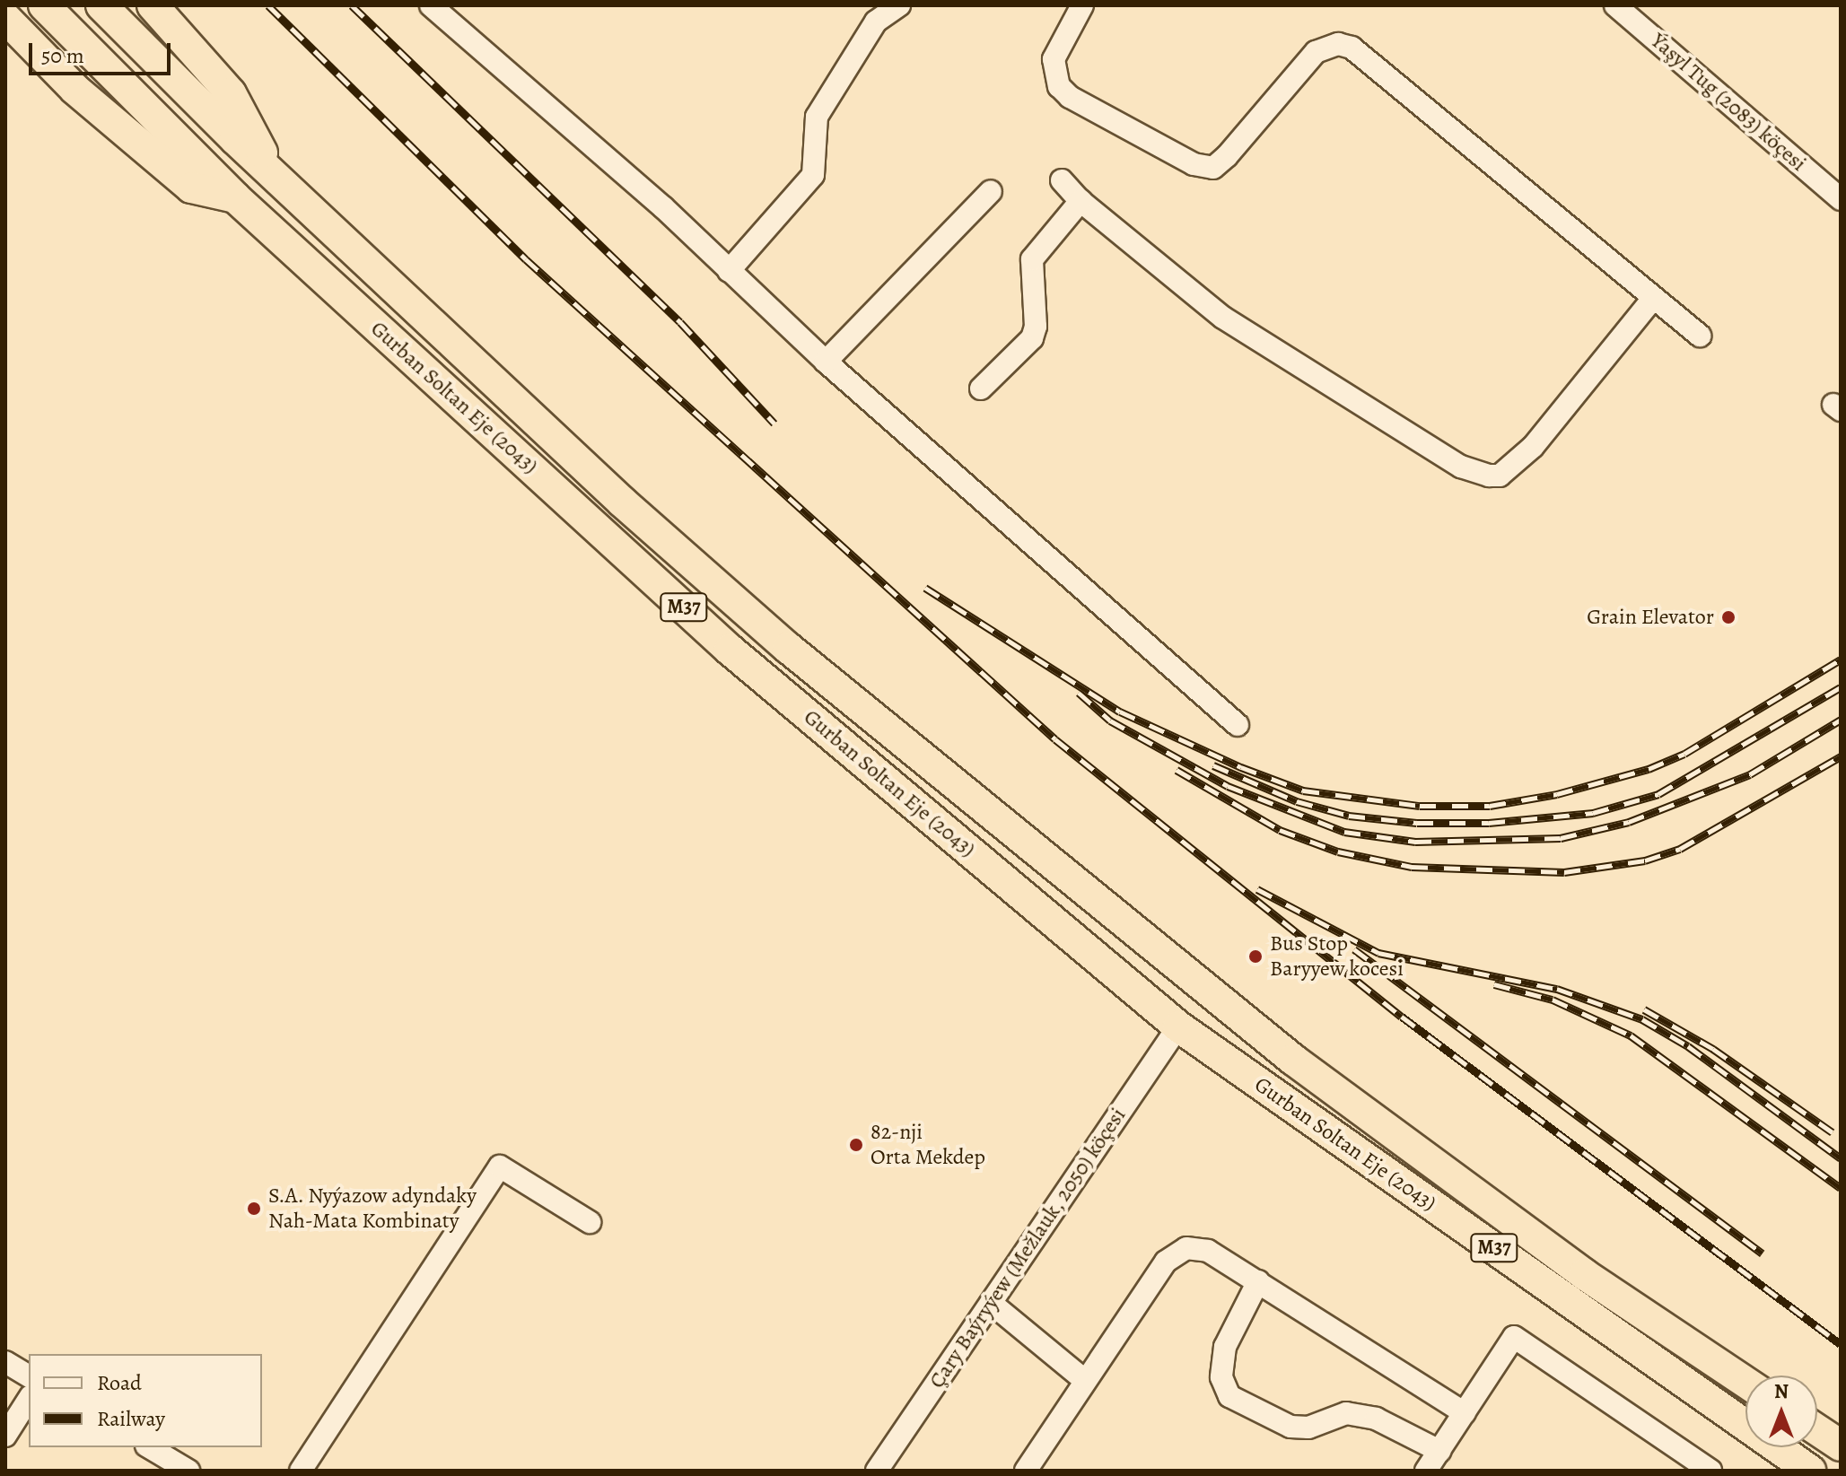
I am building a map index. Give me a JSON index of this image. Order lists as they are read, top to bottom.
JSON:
{
  "streets": {
    "highway": ["Gurban Soltan Eje (2043)", "M37"],
    "street": ["Ýaşyl Tug (2083) köçesi", "Çary Baýryýew (Mežlauk, 2050) köçesi"]
  },
  "crossings": [
    ["Gurban Soltan Eje (2043)", "Çary Baýryýew (Mežlauk, 2050) köçesi"]
  ],
  "places": [
    "Grain Elevator",
    "Bus Stop Baryyew kocesi",
    "82-nji Orta Mekdep",
    "S.A. Nyýazow adyndaky Nah-Mata Kombinaty"
  ],
  "legend": ["Road", "Railway"],
  "scale_bar": "50 m",
  "north": "top"
}
